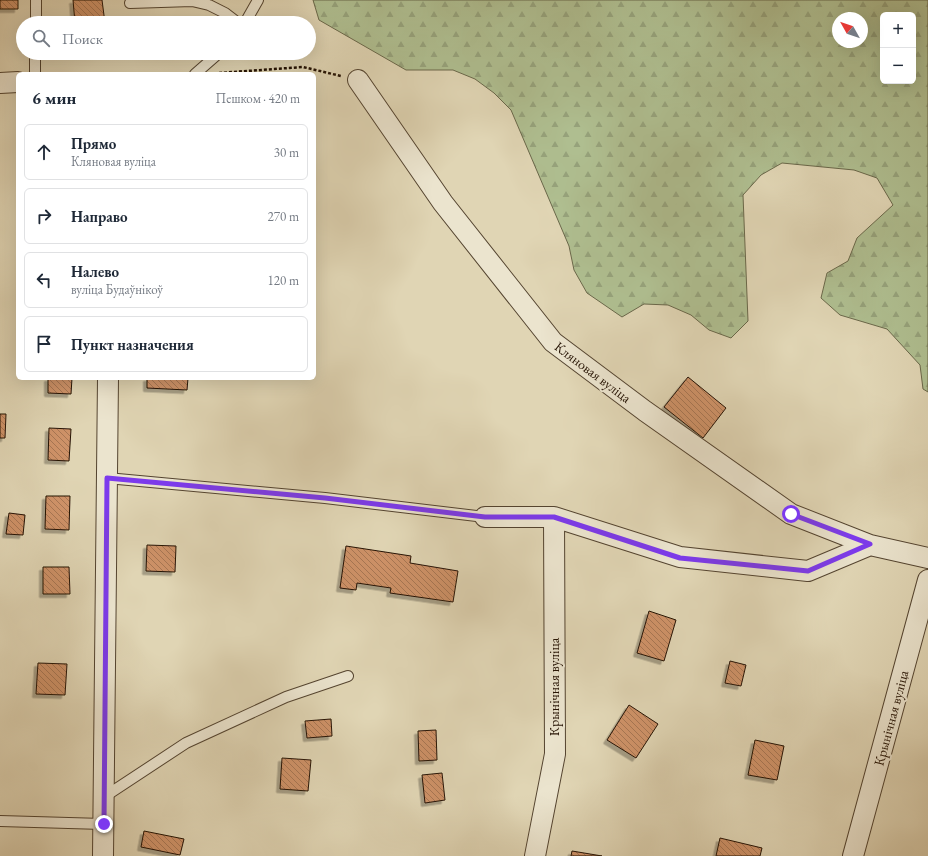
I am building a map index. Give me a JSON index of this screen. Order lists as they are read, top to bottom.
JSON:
{
  "streets": {
    "street": ["Кляновая вуліца", "Крынічная вуліца"]
  },
  "north": "top left",
  "page": {
    "map_buttons": ["+", "−"],
    "search": "Поиск",
    "heading": ["6 мин", "Пешком · 420 m"],
    "list": [
      ["Прямо", "Кляновая вуліца", "30 m"],
      ["Направо", "270 m"],
      ["Налево", "вуліца Будаўнікоў", "120 m"],
      "Пункт назначения"
    ]
  }
}
